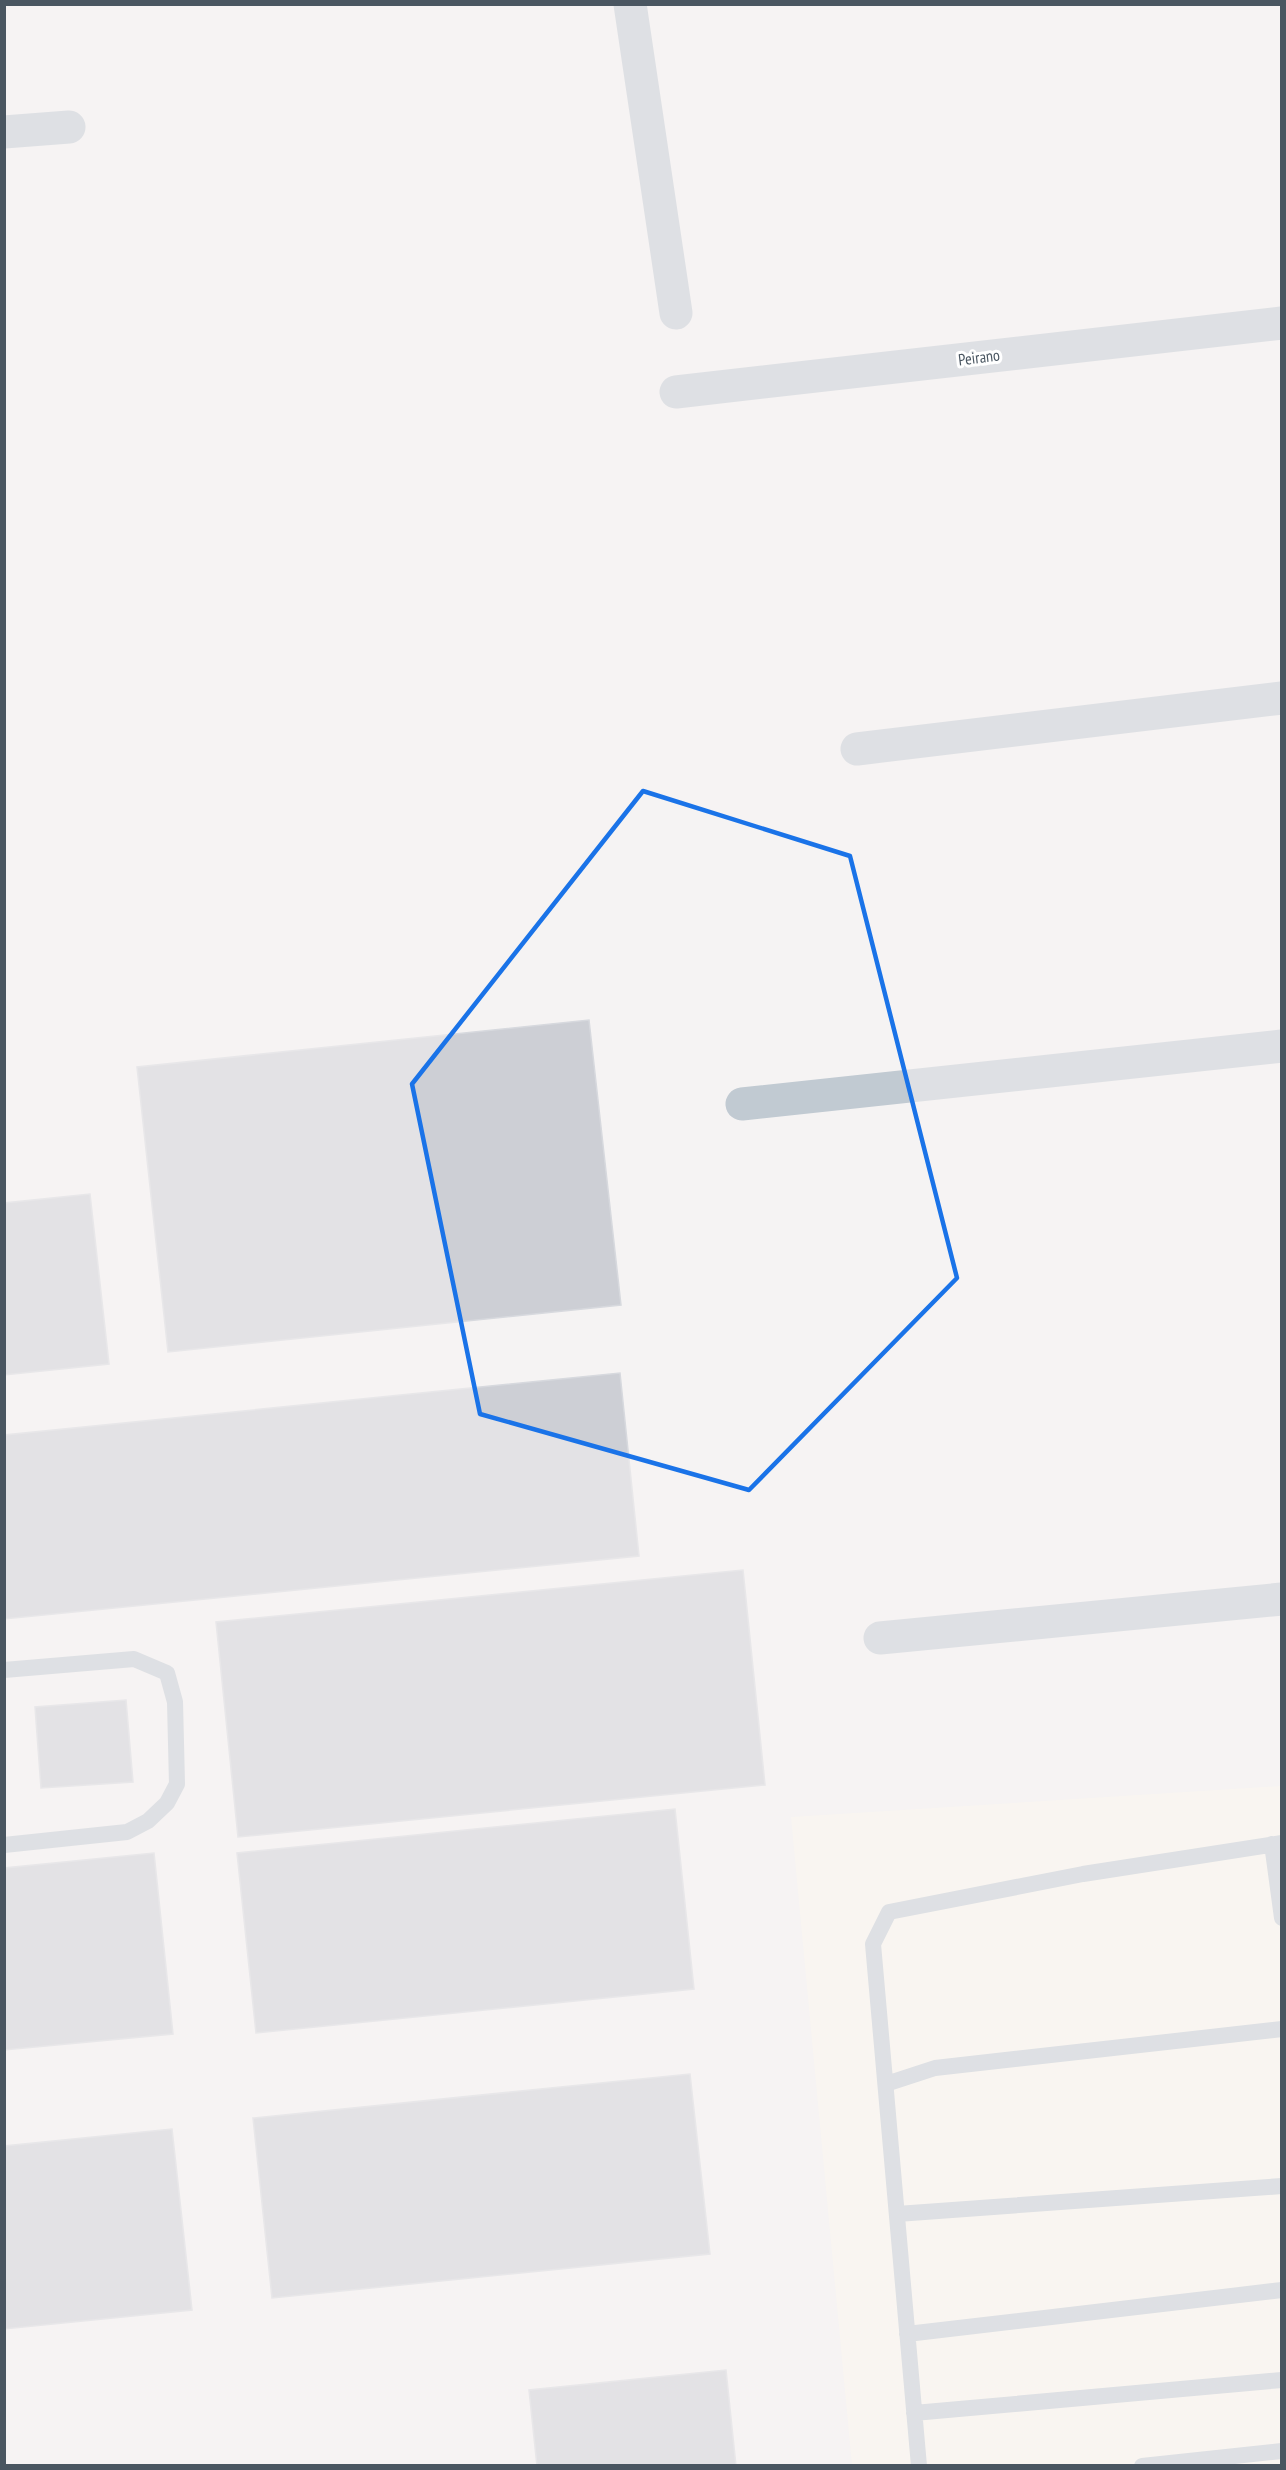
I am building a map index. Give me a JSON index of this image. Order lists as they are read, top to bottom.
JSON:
{
  "streets": {
    "street": ["Peirano"]
  }
}
